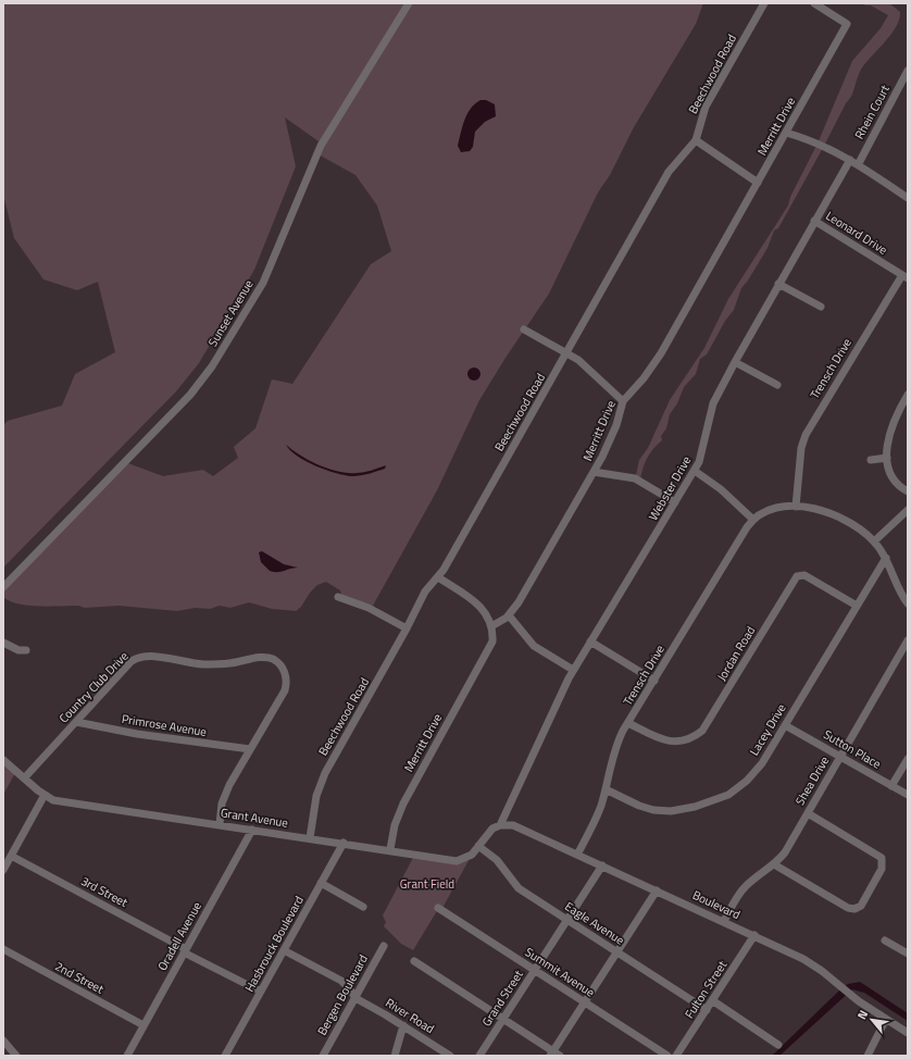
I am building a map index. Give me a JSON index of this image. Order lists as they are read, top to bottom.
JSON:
{
  "streets": {
    "street": [
      "Beechwood Road",
      "Rhein Court",
      "Merritt Drive",
      "Leonard Drive",
      "Sunset Avenue",
      "Trensch Drive",
      "Webster Drive",
      "Jordan Road",
      "Country Club Drive",
      "Primrose Avenue",
      "Lacey Drive",
      "Sutton Place",
      "Shea Drive",
      "Grant Avenue",
      "3rd Street",
      "Boulevard",
      "Eagle Avenue",
      "Oradell Avenue",
      "Hasbrouck Boulevard",
      "Summit Avenue",
      "2nd Street",
      "Fulton Street",
      "Bergen Boulevard",
      "Grand Street",
      "River Road"
    ]
  },
  "crossings": [
    ["Beechwood Road", "Grant Avenue"],
    ["Merritt Drive", "Grant Avenue"],
    ["Leonard Drive", "Trensch Drive"],
    ["Leonard Drive", "Webster Drive"],
    ["Trensch Drive", "Jordan Road"],
    ["Trensch Drive", "Lacey Drive"],
    ["Trensch Drive", "Boulevard"],
    ["Webster Drive", "Grant Avenue"],
    ["Webster Drive", "Boulevard"],
    ["Jordan Road", "Lacey Drive"],
    ["Country Club Drive", "Primrose Avenue"],
    ["Country Club Drive", "Grant Avenue"],
    ["Lacey Drive", "Sutton Place"],
    ["Sutton Place", "Shea Drive"],
    ["Shea Drive", "Boulevard"],
    ["Grant Avenue", "Boulevard"],
    ["Grant Avenue", "Eagle Avenue"],
    ["Grant Avenue", "Oradell Avenue"],
    ["Grant Avenue", "Hasbrouck Boulevard"],
    ["3rd Street", "Oradell Avenue"],
    ["3rd Street", "Hasbrouck Boulevard"],
    ["Boulevard", "Fulton Street"],
    ["Boulevard", "Grand Street"],
    ["Eagle Avenue", "Fulton Street"],
    ["Eagle Avenue", "Grand Street"],
    ["Oradell Avenue", "2nd Street"],
    ["Summit Avenue", "Grand Street"],
    ["Bergen Boulevard", "River Road"]
  ],
  "parks": ["Grant Field"],
  "north": "top left"
}
